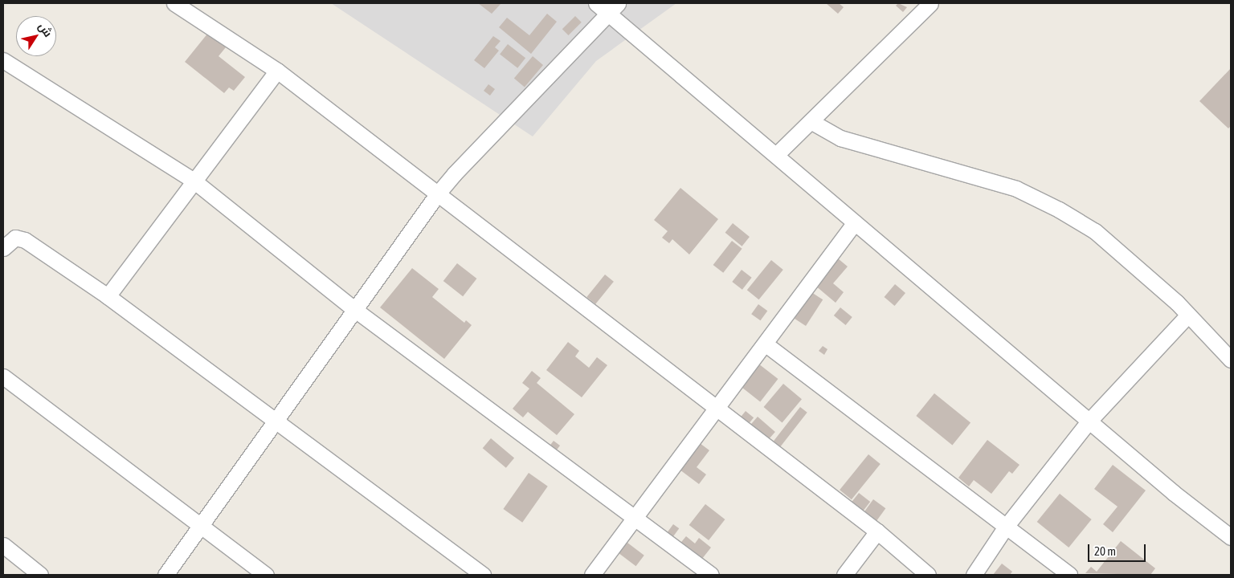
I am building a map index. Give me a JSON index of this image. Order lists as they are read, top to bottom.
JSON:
{
  "scale_bar": "20 m",
  "north": "top right"
}
